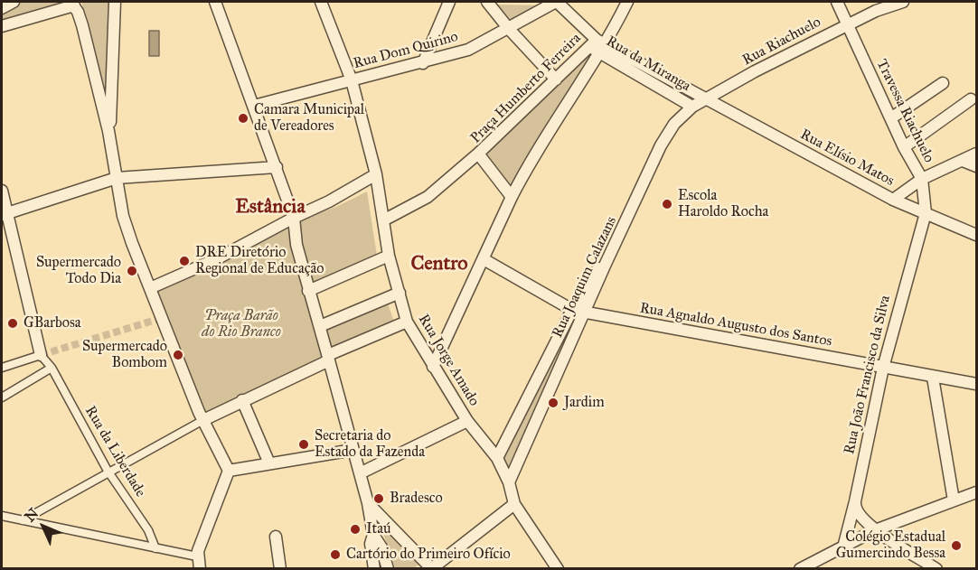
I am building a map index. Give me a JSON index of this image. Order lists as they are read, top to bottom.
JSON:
{
  "streets": {
    "street": [
      "Rua Riachuelo",
      "Rua Dom Quirino",
      "Rua da Miranga",
      "Praça Humberto Ferreira",
      "Travessa Riachuelo",
      "Rua Elísio Matos",
      "Rua Joaquim Calazans",
      "Rua Agnaldo Augusto dos Santos",
      "Rua Jorge Amado",
      "Rua João Francisco da Silva",
      "Rua da Liberdade"
    ]
  },
  "crossings": [
    ["Rua Riachuelo", "Rua da Miranga"],
    ["Rua Riachuelo", "Travessa Riachuelo"],
    ["Rua Riachuelo", "Rua Elísio Matos"],
    ["Rua Riachuelo", "Rua Joaquim Calazans"],
    ["Rua Dom Quirino", "Rua Jorge Amado"],
    ["Rua da Miranga", "Praça Humberto Ferreira"],
    ["Rua da Miranga", "Rua Elísio Matos"],
    ["Rua da Miranga", "Rua Joaquim Calazans"],
    ["Travessa Riachuelo", "Rua Elísio Matos"],
    ["Travessa Riachuelo", "Rua João Francisco da Silva"],
    ["Rua Elísio Matos", "Rua Joaquim Calazans"],
    ["Rua Elísio Matos", "Rua João Francisco da Silva"],
    ["Rua Joaquim Calazans", "Rua Agnaldo Augusto dos Santos"],
    ["Rua Joaquim Calazans", "Rua Jorge Amado"],
    ["Rua Agnaldo Augusto dos Santos", "Rua João Francisco da Silva"]
  ],
  "districts": ["Estância", "Centro"],
  "parks": ["Praça Barão do Rio Branco"],
  "places": [
    "Camara Municipal de Vereadores",
    "Escola Haroldo Rocha",
    "DRE Diretório Regional de Educação",
    "Supermercado Todo Dia",
    "GBarbosa",
    "Supermercado Bombom",
    "Jardim",
    "Secretaria do Estado da Fazenda",
    "Bradesco",
    "Itaú",
    "Colégio Estadual Gumercindo Bessa",
    "Cartório do Primeiro Ofício"
  ],
  "north": "top left"
}
